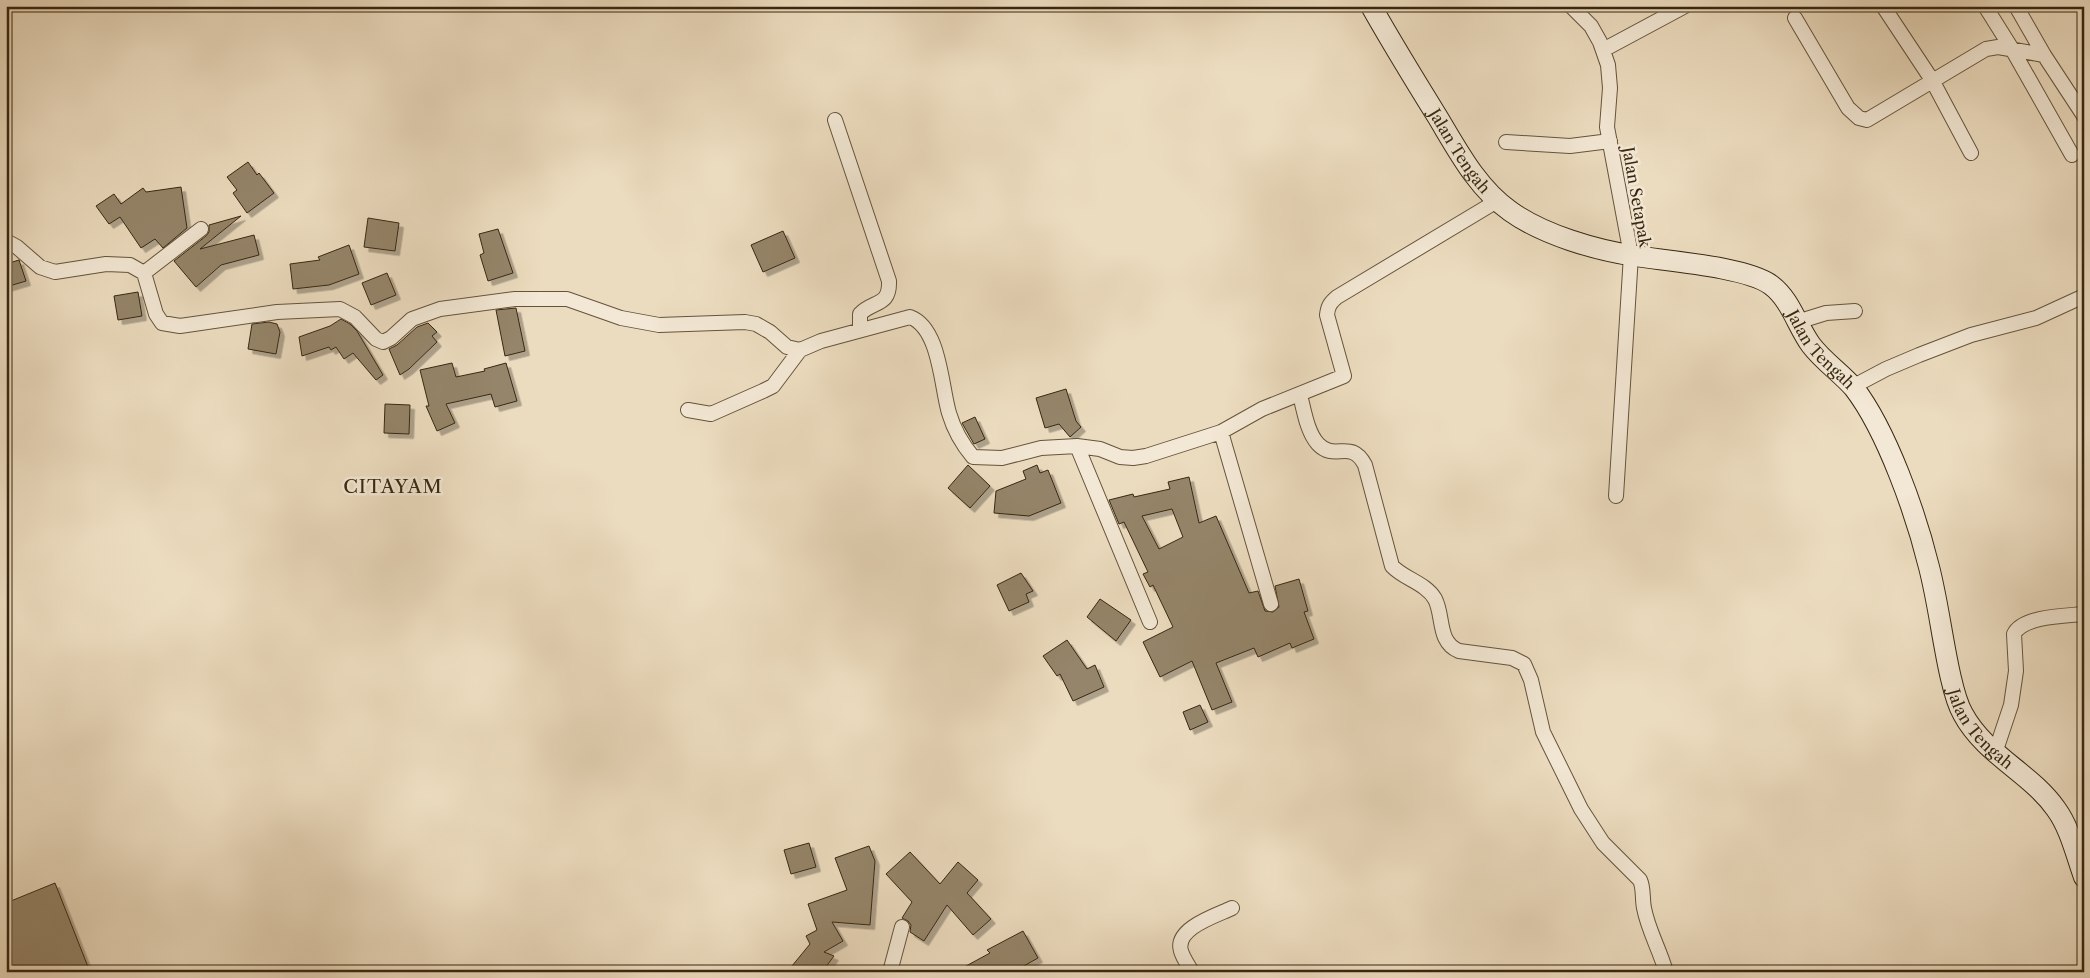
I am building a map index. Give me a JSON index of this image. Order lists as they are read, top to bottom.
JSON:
{
  "streets": {
    "main road": ["Jalan Tengah"],
    "street": ["Jalan Setapak"]
  },
  "crossings": [
    ["Jalan Tengah", "Jalan Setapak"]
  ],
  "districts": ["CITAYAM"]
}
